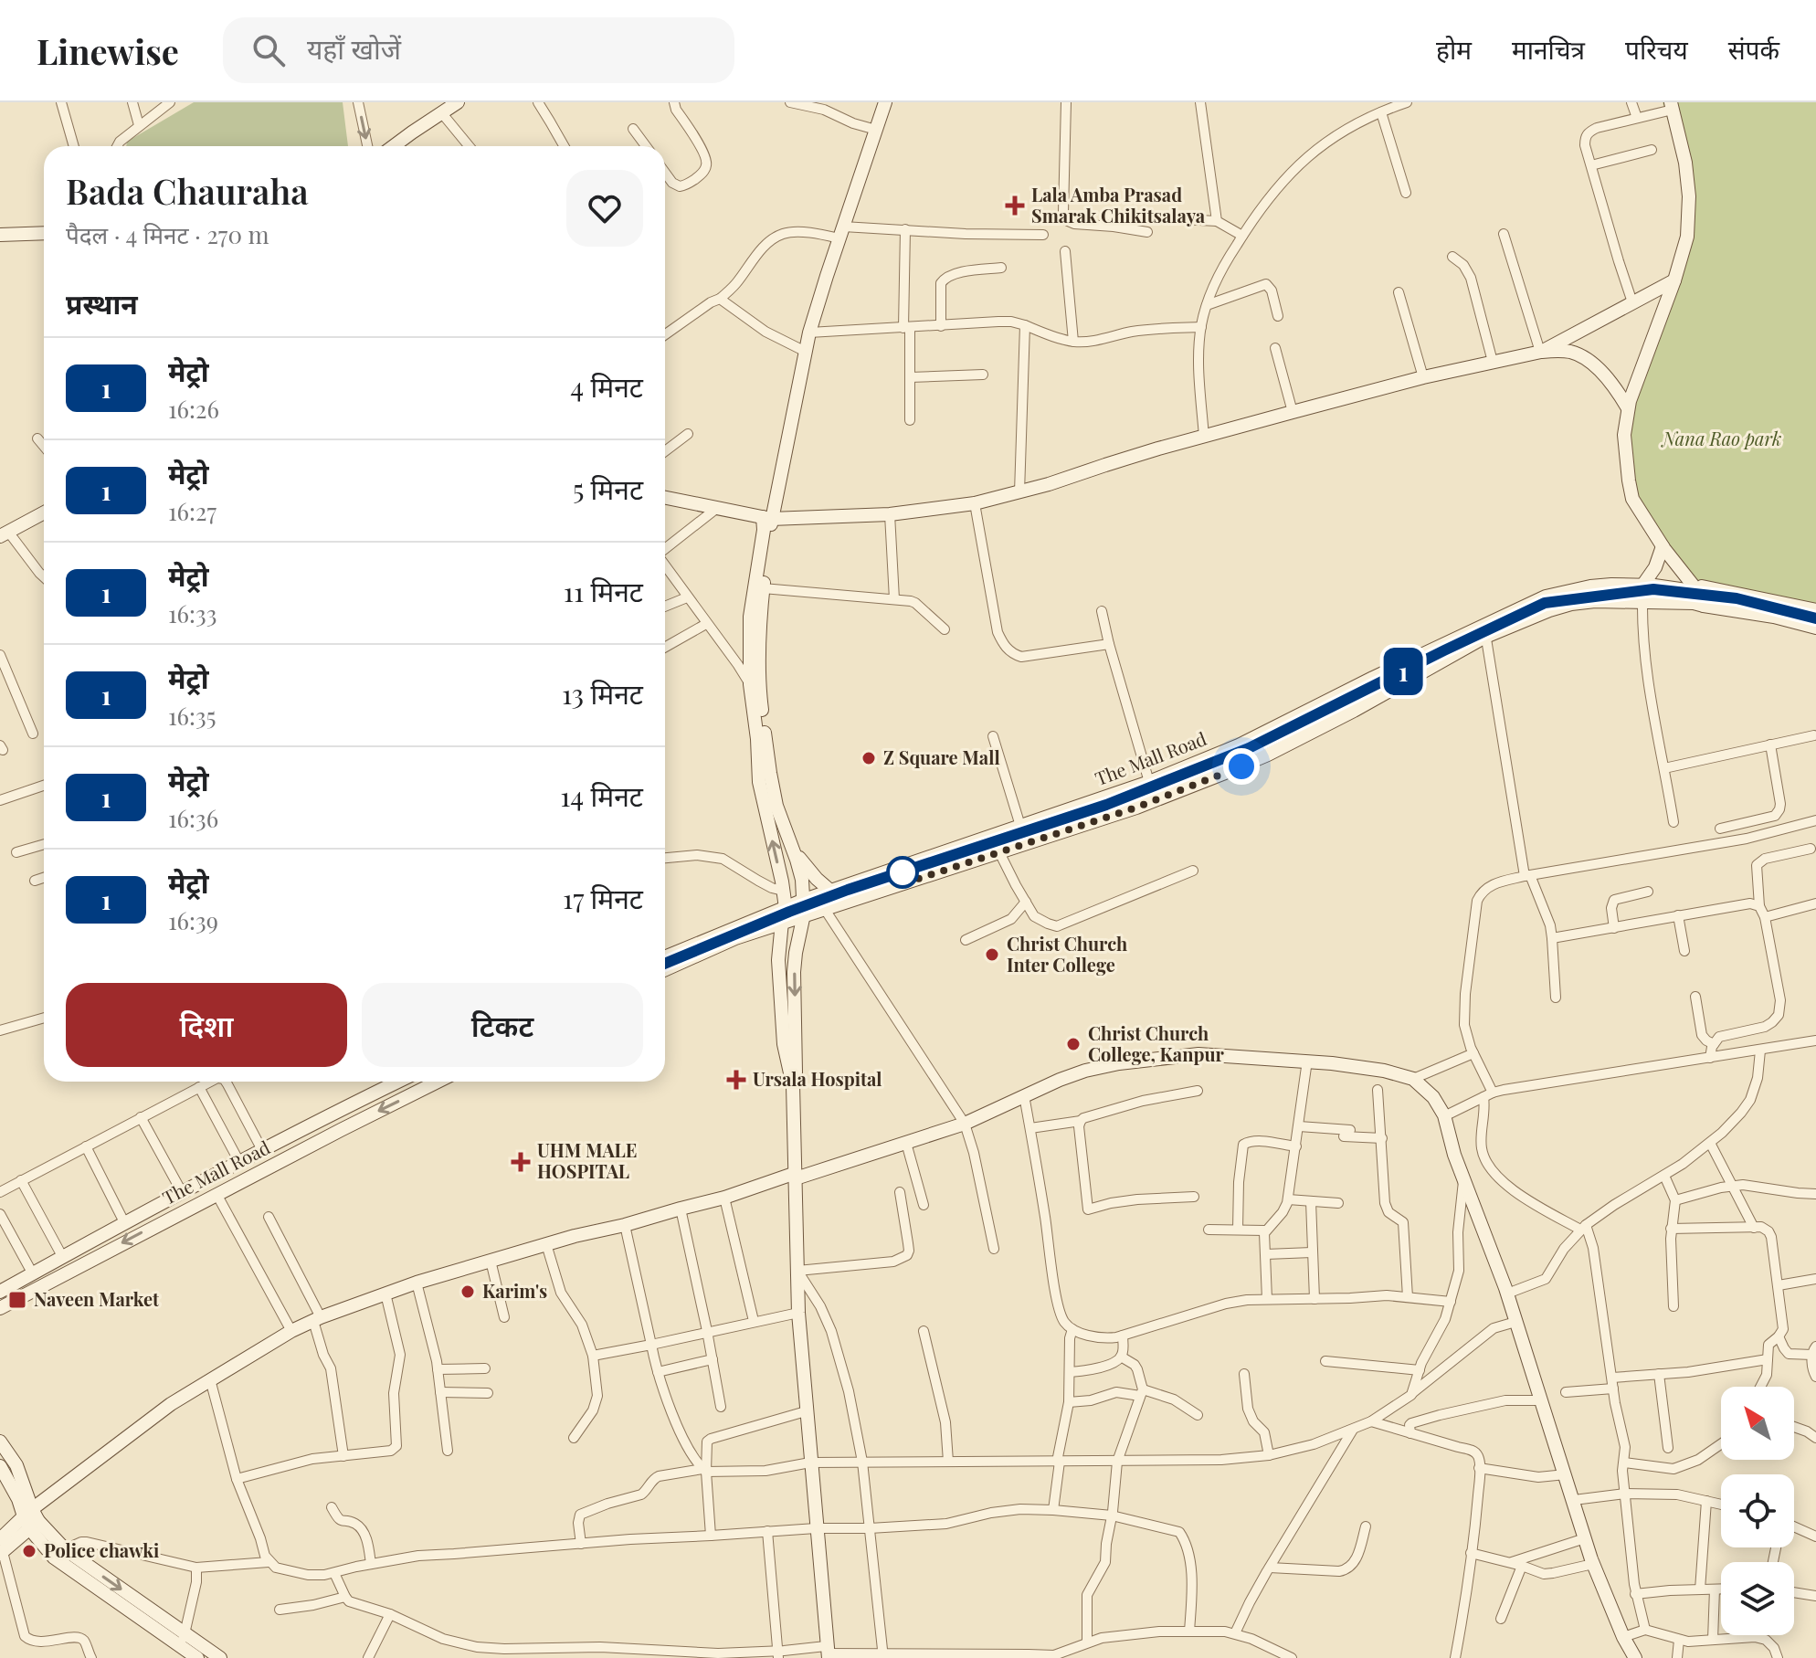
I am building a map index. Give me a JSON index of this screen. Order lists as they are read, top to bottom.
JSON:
{
  "streets": {
    "street": ["The Mall Road"]
  },
  "parks": ["Nana Rao park"],
  "places": {
    "health": ["Lala Amba Prasad Smarak Chikitsalaya", "Ursala Hospital", "UHM MALE HOSPITAL"],
    "other": [
      "Z Square Mall",
      "Christ Church Inter College",
      "Christ Church College, Kanpur",
      "Karim's",
      "Police chawki"
    ],
    "transit": ["Naveen Market"]
  },
  "lines": ["metro line 1"],
  "north": "top left",
  "page": {
    "header": "Linewise",
    "search": "यहाँ खोजें",
    "nav": [
      "होम",
      "मानचित्र",
      "परिचय",
      "संपर्क"
    ],
    "on_map": "1",
    "heading": [
      ["Bada Chauraha", "पैदल · 4 मिनट · 270 m"],
      "प्रस्थान"
    ],
    "list": [
      {
        "mark": "1",
        "name": "मेट्रो",
        "note": "16:26",
        "value": "4 मिनट"
      },
      {
        "mark": "1",
        "name": "मेट्रो",
        "note": "16:27",
        "value": "5 मिनट"
      },
      {
        "mark": "1",
        "name": "मेट्रो",
        "note": "16:33",
        "value": "11 मिनट"
      },
      {
        "mark": "1",
        "name": "मेट्रो",
        "note": "16:35",
        "value": "13 मिनट"
      },
      {
        "mark": "1",
        "name": "मेट्रो",
        "note": "16:36",
        "value": "14 मिनट"
      },
      {
        "mark": "1",
        "name": "मेट्रो",
        "note": "16:39",
        "value": "17 मिनट"
      }
    ],
    "buttons": ["दिशा", "टिकट"]
  }
}
